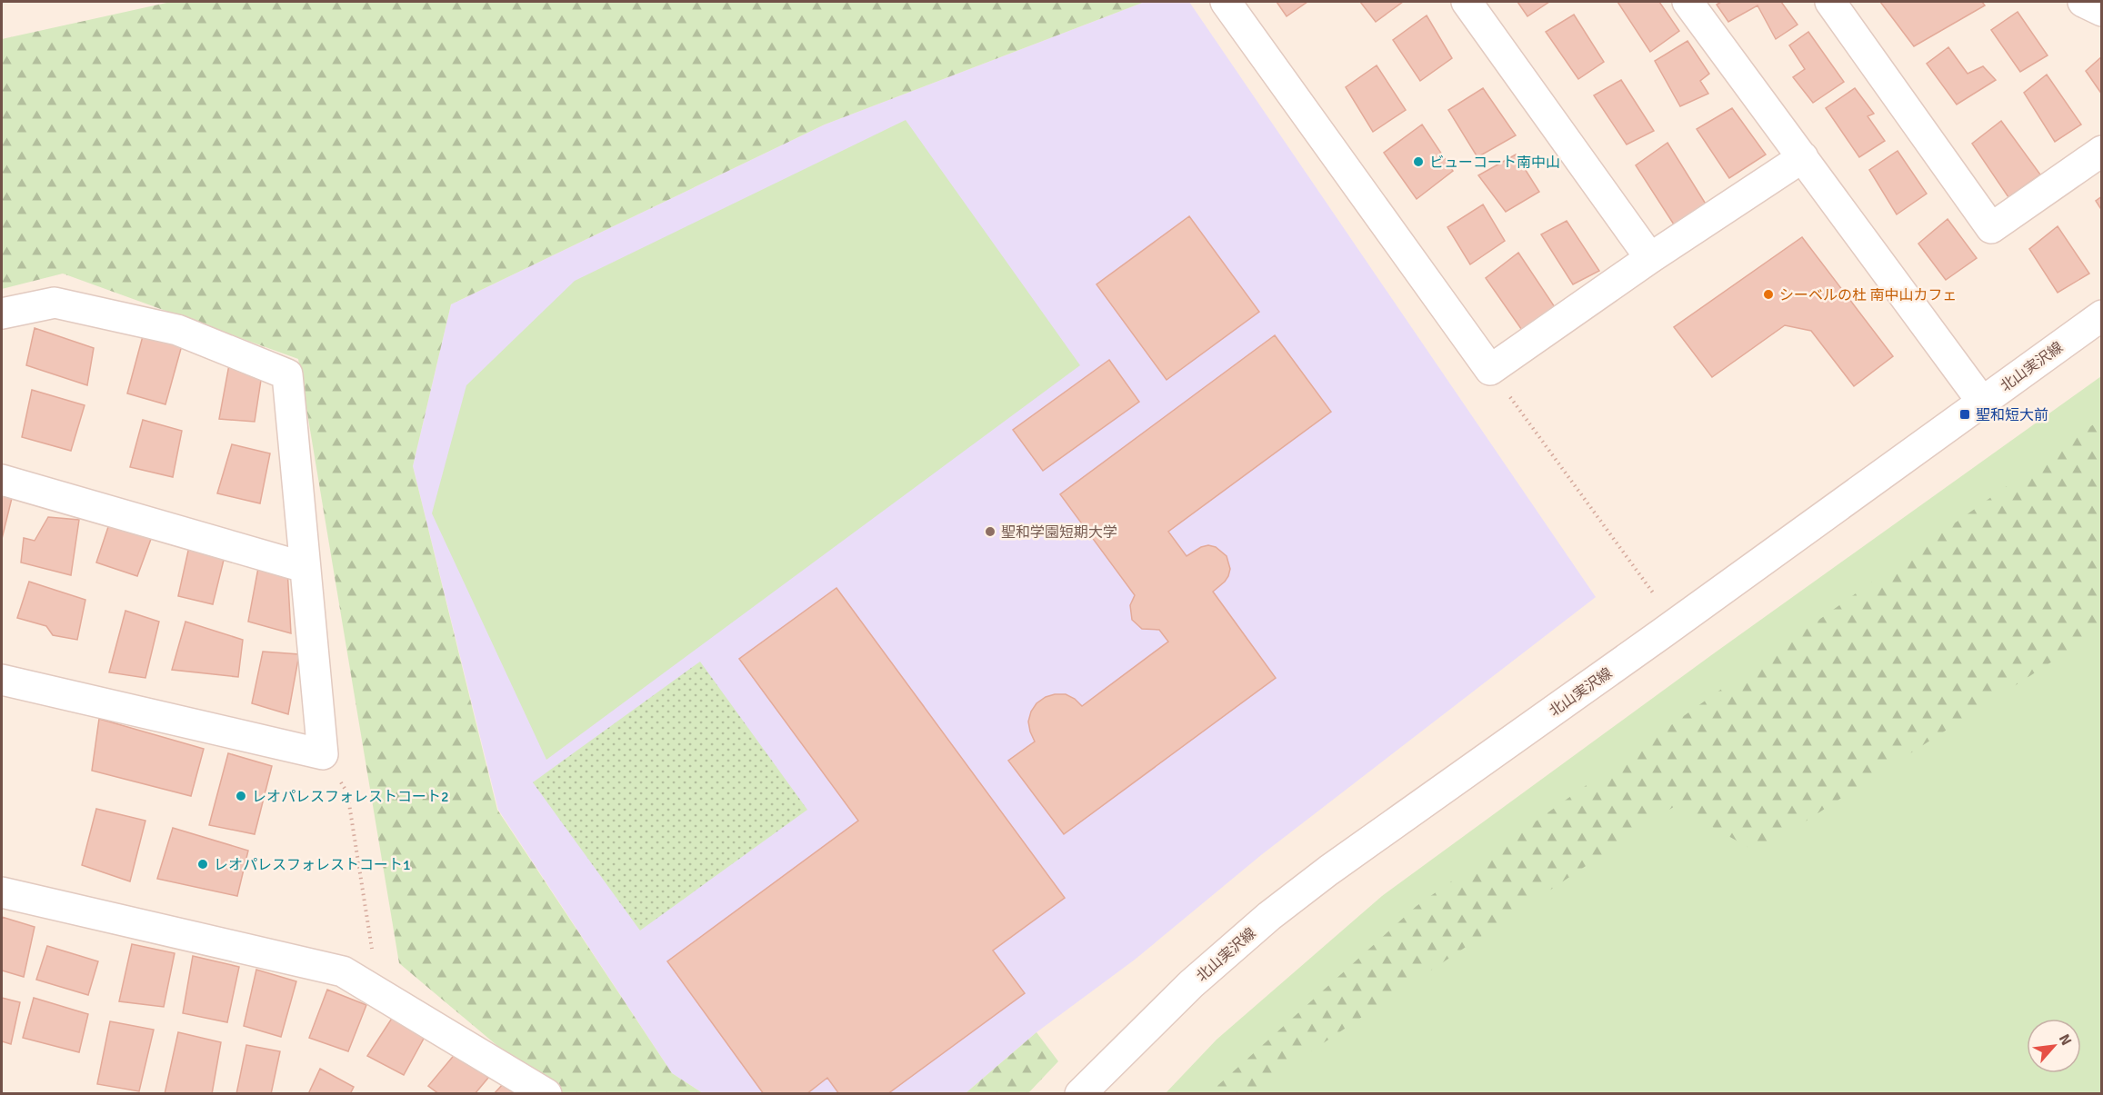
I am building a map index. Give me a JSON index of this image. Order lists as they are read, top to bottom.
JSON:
{
  "streets": {
    "street": ["北山実沢線"]
  },
  "places": {
    "other": [
      "ビューコート南中山",
      "シーベルの杜 南中山カフェ",
      "聖和学園短期大学",
      "レオパレスフォレストコート2",
      "レオパレスフォレストコート1"
    ],
    "transit": ["聖和短大前"]
  },
  "north": "top right"
}
